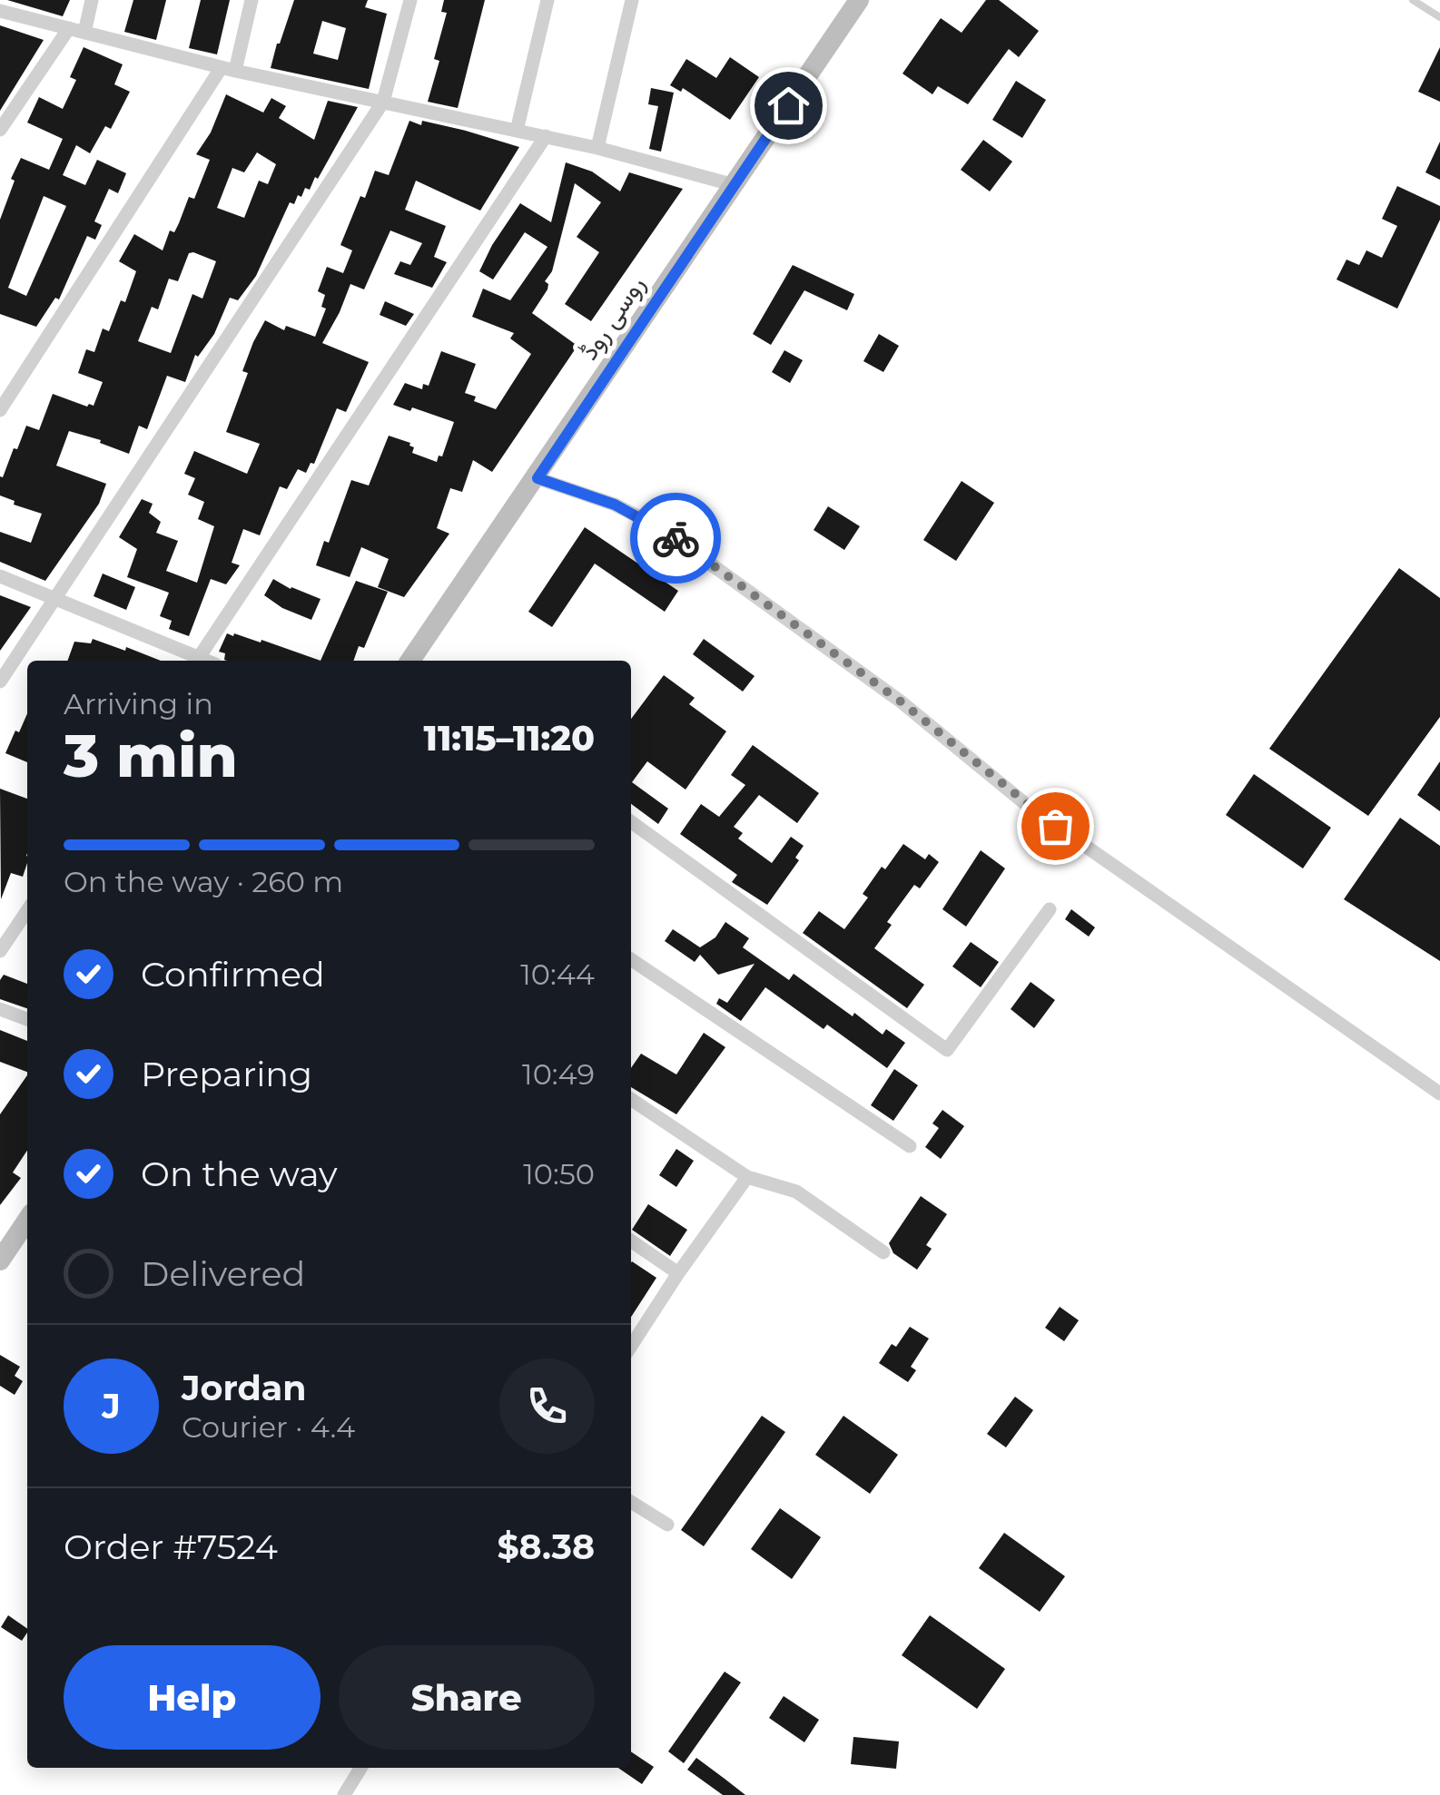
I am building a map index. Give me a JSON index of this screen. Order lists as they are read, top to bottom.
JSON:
{
  "streets": {
    "main road": ["روسی روڈ"]
  },
  "page": {
    "heading": ["3 min", "Arriving in", "11:15–11:20"],
    "panel": [
      "Jordan",
      "Courier · 4.4",
      "Order #7524",
      "$8.38"
    ],
    "bar": "On the way · 260 m",
    "list": [
      ["Confirmed", "10:44"],
      ["Preparing", "10:49"],
      ["On the way", "10:50"],
      "Delivered"
    ],
    "round": "J",
    "buttons": ["Help", "Share"]
  }
}
